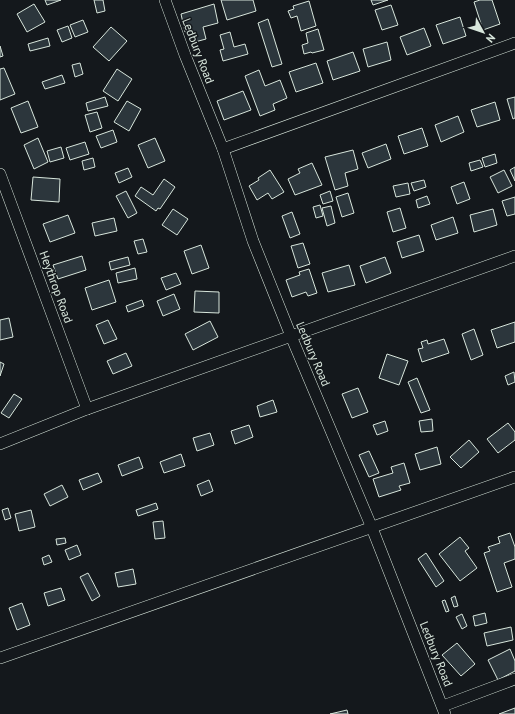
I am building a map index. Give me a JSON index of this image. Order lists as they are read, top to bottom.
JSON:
{
  "streets": {
    "street": ["Ledbury Road", "Heythrop Road"]
  },
  "north": "bottom right"
}
